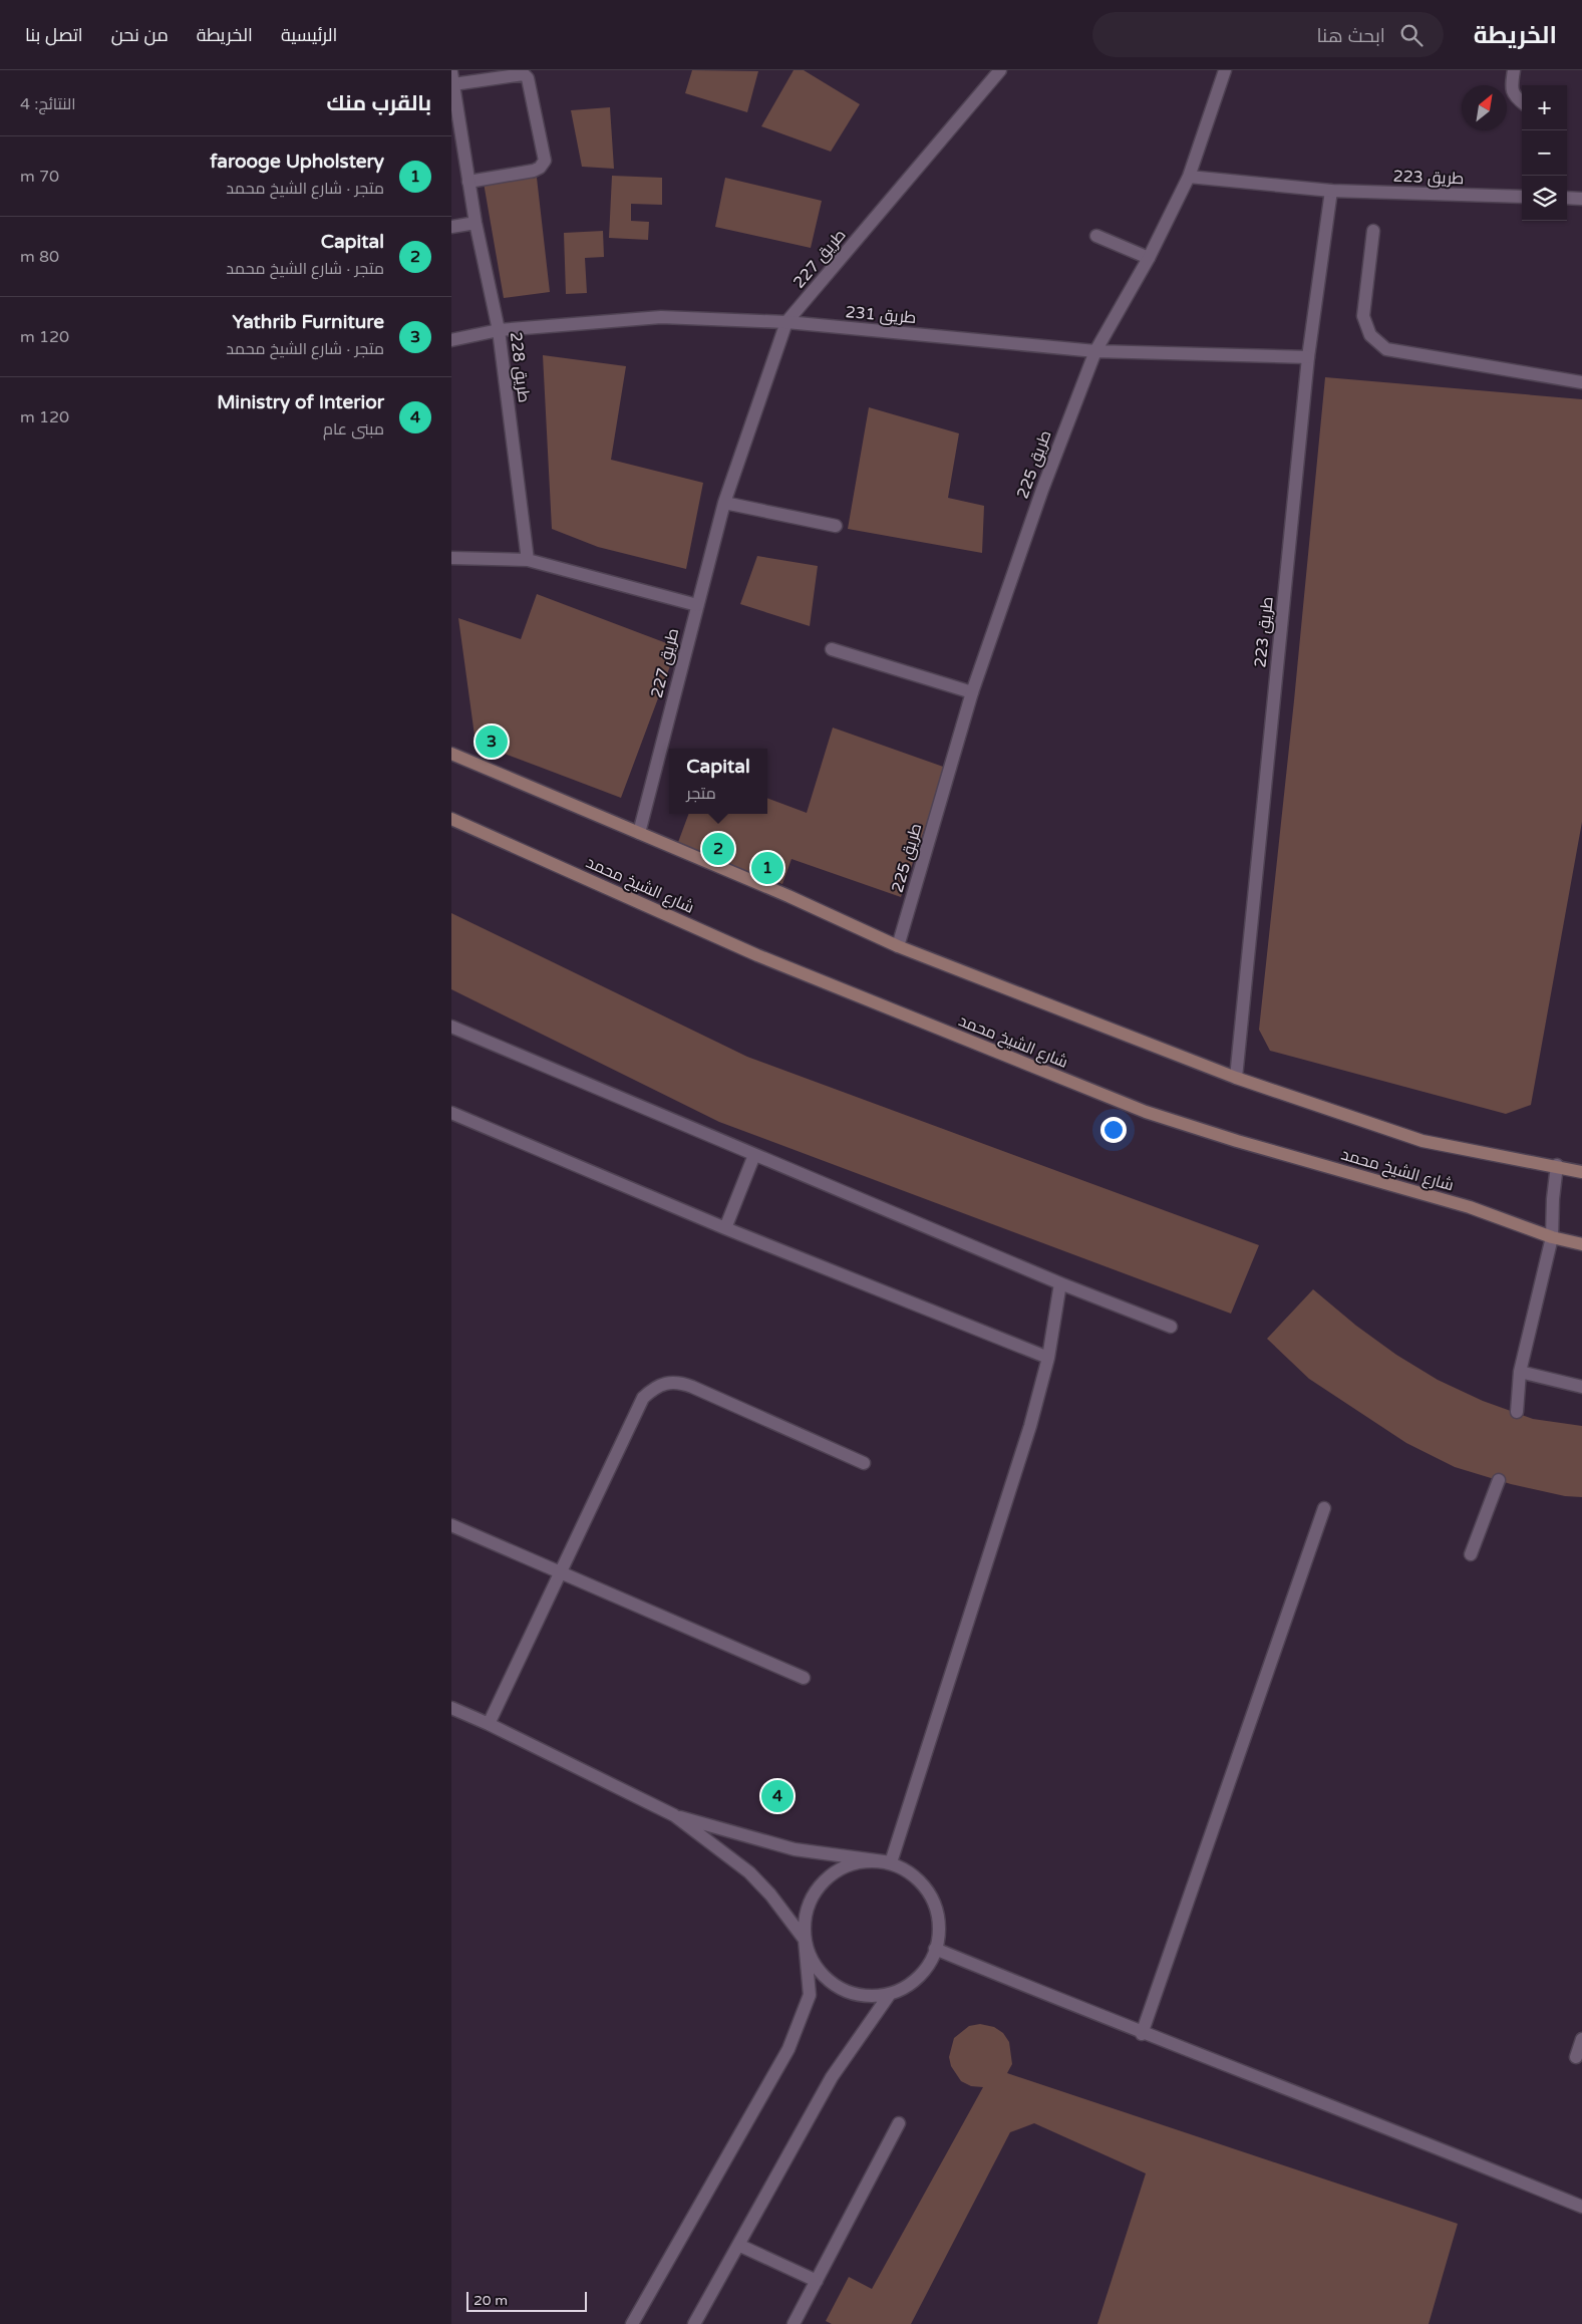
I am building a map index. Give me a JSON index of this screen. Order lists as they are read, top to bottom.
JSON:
{
  "streets": {
    "main road": ["شارع الشيخ محمد"],
    "street": [
      "طريق 223",
      "طريق 227",
      "طريق 231",
      "طريق 228",
      "طريق 225"
    ]
  },
  "crossings": [
    ["طريق 223", "طريق 231"],
    ["طريق 223", "طريق 225"],
    ["طريق 227", "طريق 231"],
    ["طريق 231", "طريق 228"],
    ["طريق 231", "طريق 225"]
  ],
  "scale_bar": "20 m",
  "north": "top right",
  "page": {
    "header": "الخريطة",
    "search": "ابحث هنا",
    "nav": [
      "الرئيسية",
      "الخريطة",
      "من نحن",
      "اتصل بنا"
    ],
    "heading": ["بالقرب منك", "النتائج: 4"],
    "map_buttons": ["+", "−"],
    "list": [
      {
        "mark": "1",
        "name": "farooge Upholstery",
        "note": "متجر · شارع الشيخ محمد",
        "value": "70 m"
      },
      {
        "mark": "2",
        "name": "Capital",
        "note": "متجر · شارع الشيخ محمد",
        "value": "80 m"
      },
      {
        "mark": "3",
        "name": "Yathrib Furniture",
        "note": "متجر · شارع الشيخ محمد",
        "value": "120 m"
      },
      {
        "mark": "4",
        "name": "Ministry of Interior",
        "note": "مبنى عام",
        "value": "120 m"
      }
    ],
    "pins": [
      "3",
      "2",
      "1",
      "4"
    ],
    "popup": ["Capital", "متجر"],
    "scale": "20 m"
  }
}
